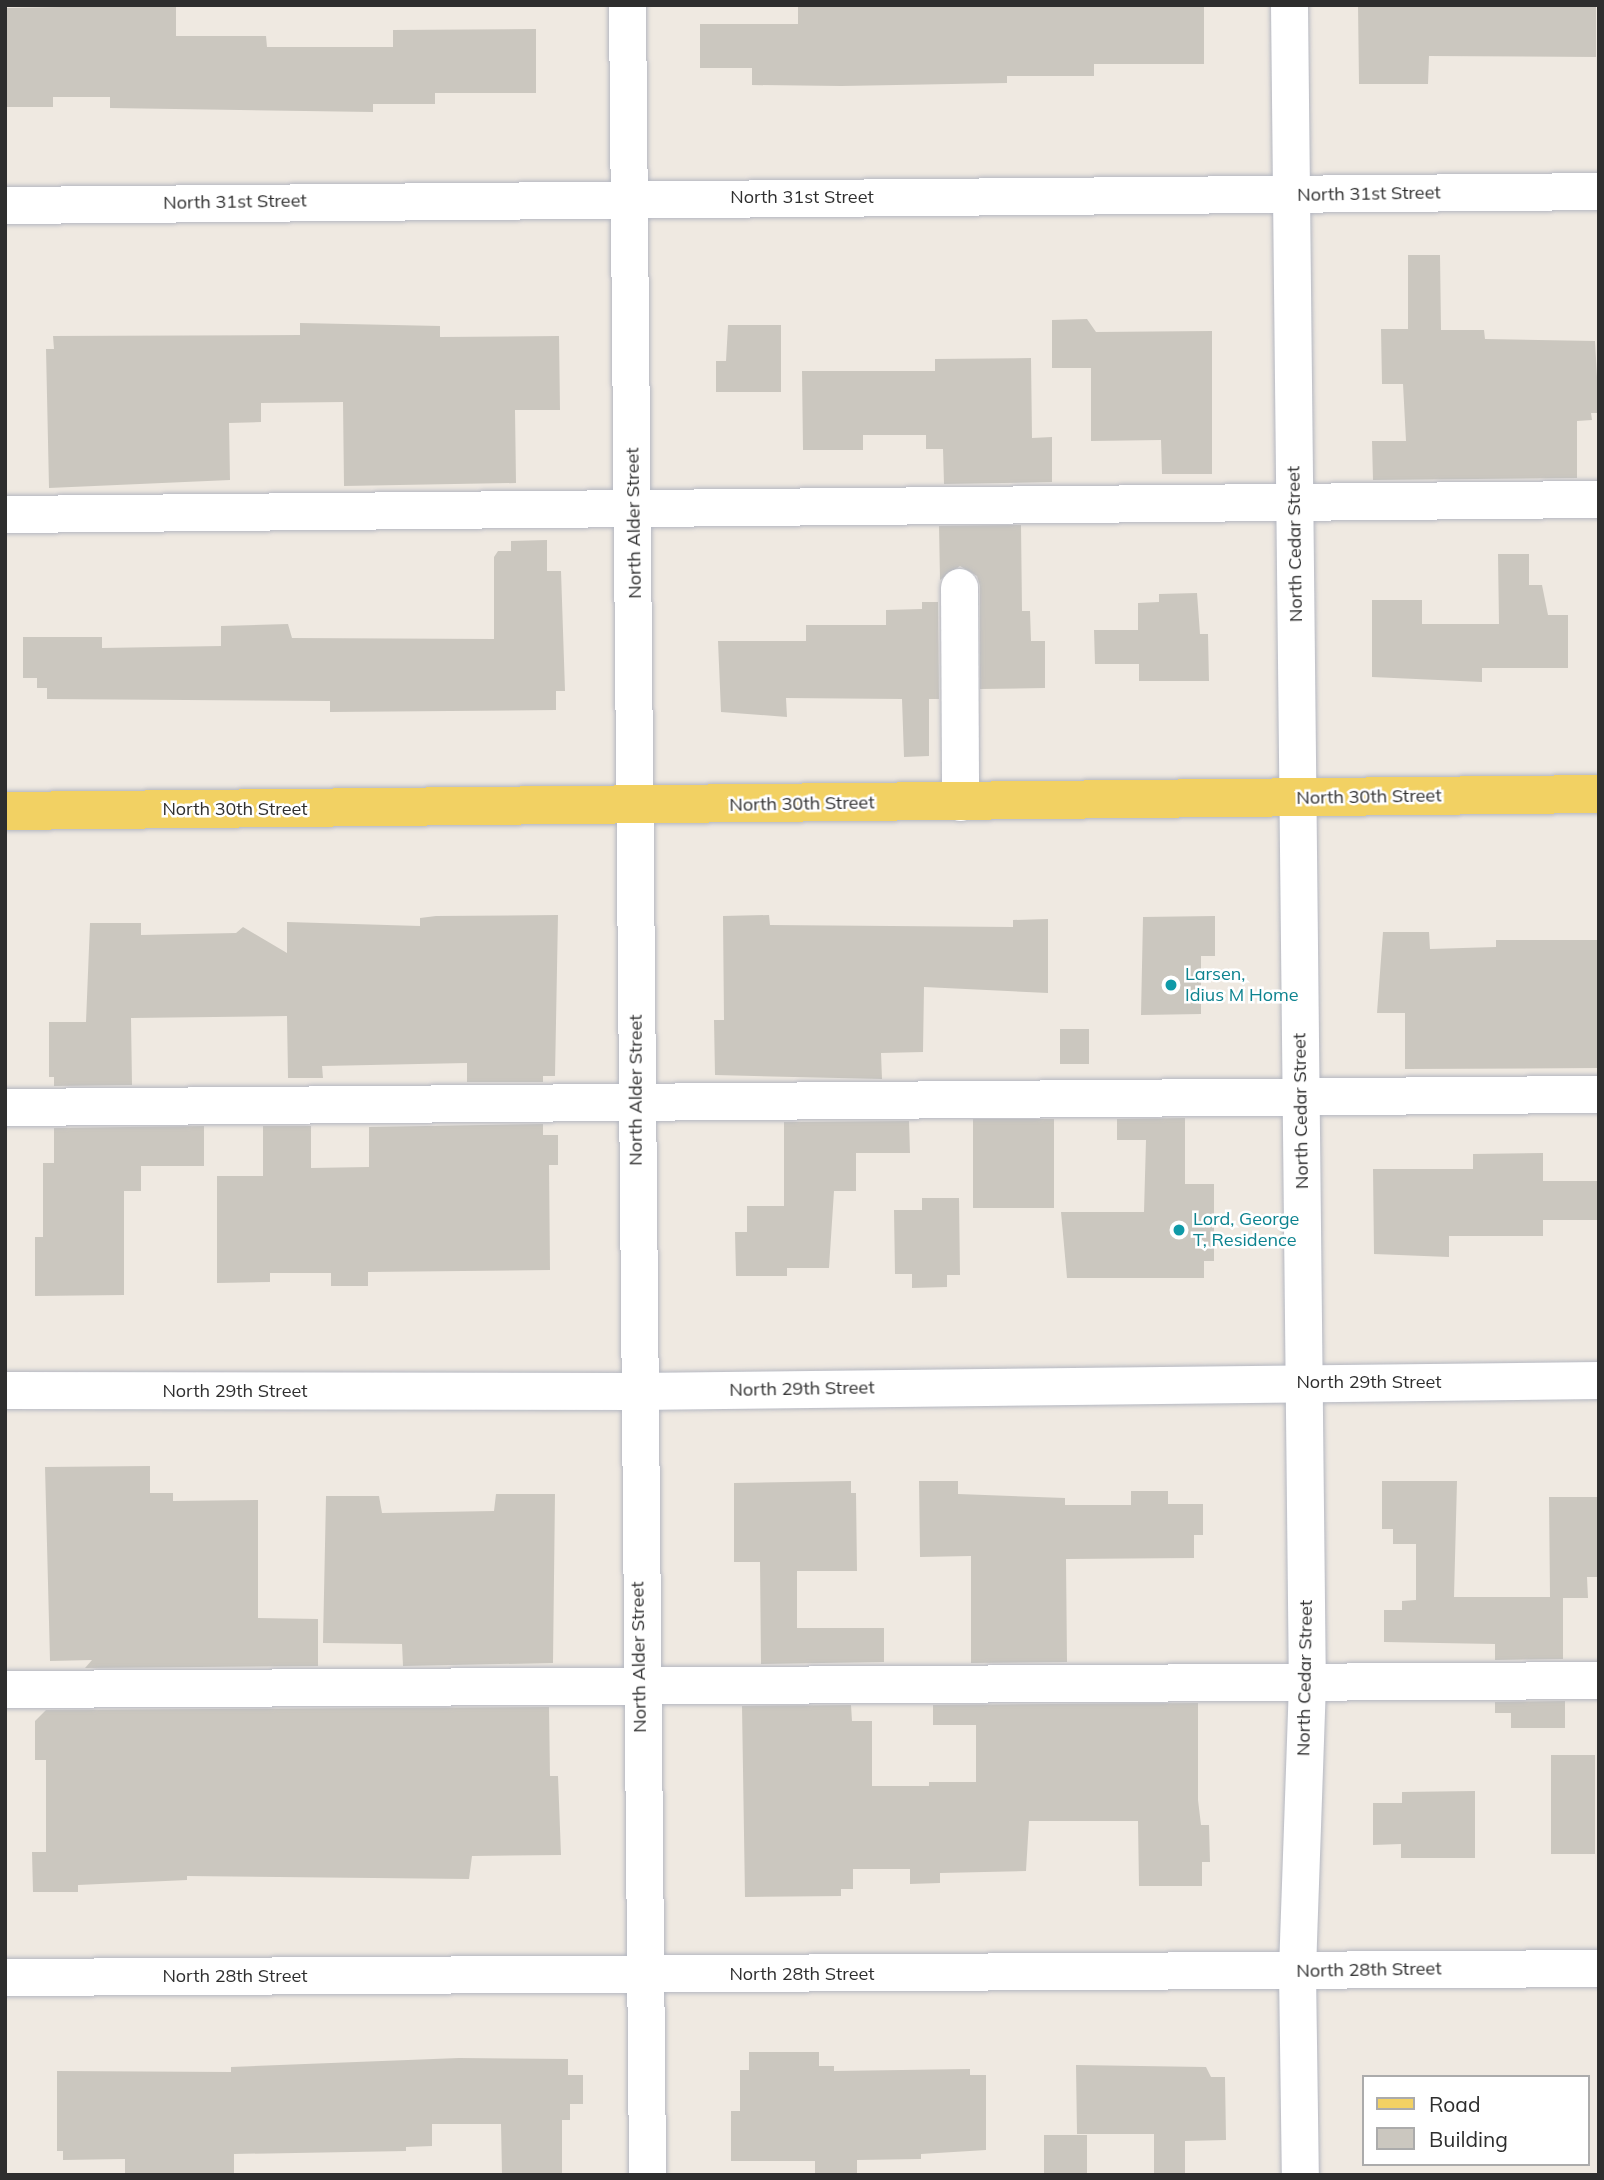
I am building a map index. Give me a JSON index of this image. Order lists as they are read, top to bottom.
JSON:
{
  "streets": {
    "main road": ["North 30th Street"],
    "street": [
      "North 31st Street",
      "North Alder Street",
      "North Cedar Street",
      "North 29th Street",
      "North 28th Street"
    ]
  },
  "crossings": [
    ["North 31st Street", "North Alder Street"],
    ["North 31st Street", "North Cedar Street"],
    ["North Alder Street", "North 30th Street"],
    ["North Alder Street", "North 29th Street"],
    ["North Alder Street", "North 28th Street"],
    ["North Cedar Street", "North 30th Street"],
    ["North Cedar Street", "North 29th Street"],
    ["North Cedar Street", "North 28th Street"]
  ],
  "places": ["Larsen, Idius M Home", "Lord, George T, Residence"],
  "legend": ["Road", "Building"]
}
